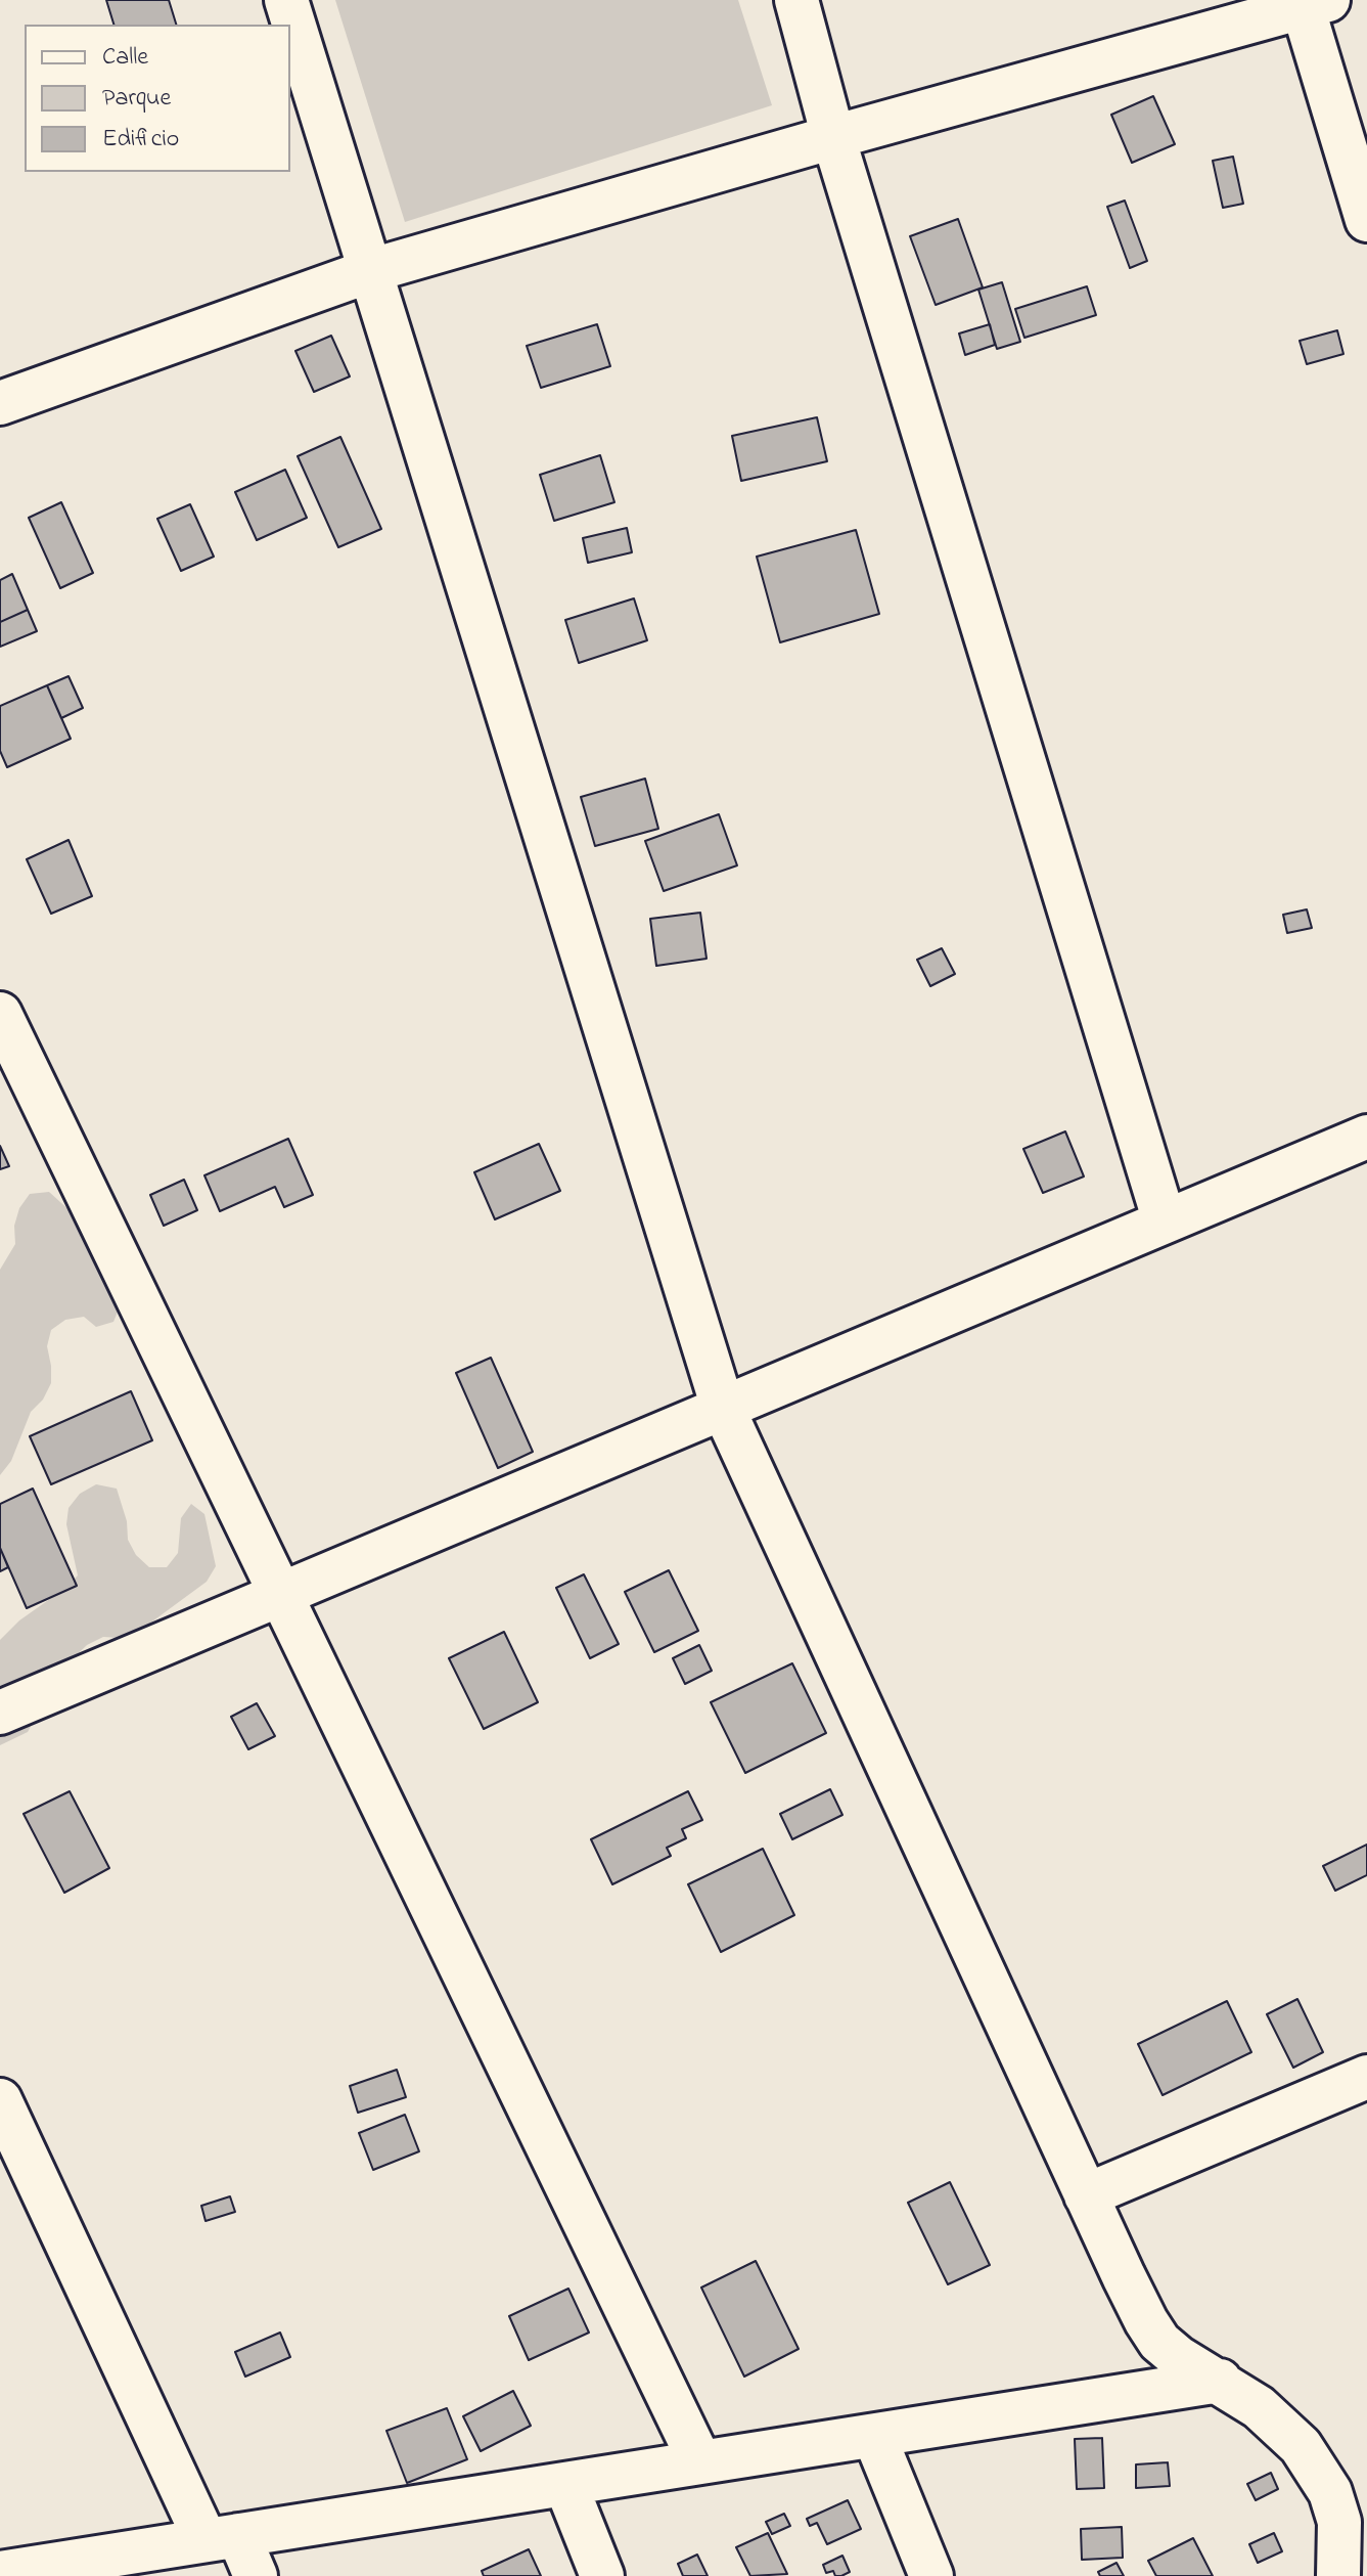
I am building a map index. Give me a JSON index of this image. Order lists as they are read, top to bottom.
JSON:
{
  "legend": ["Calle", "Parque", "Edificio"]
}
